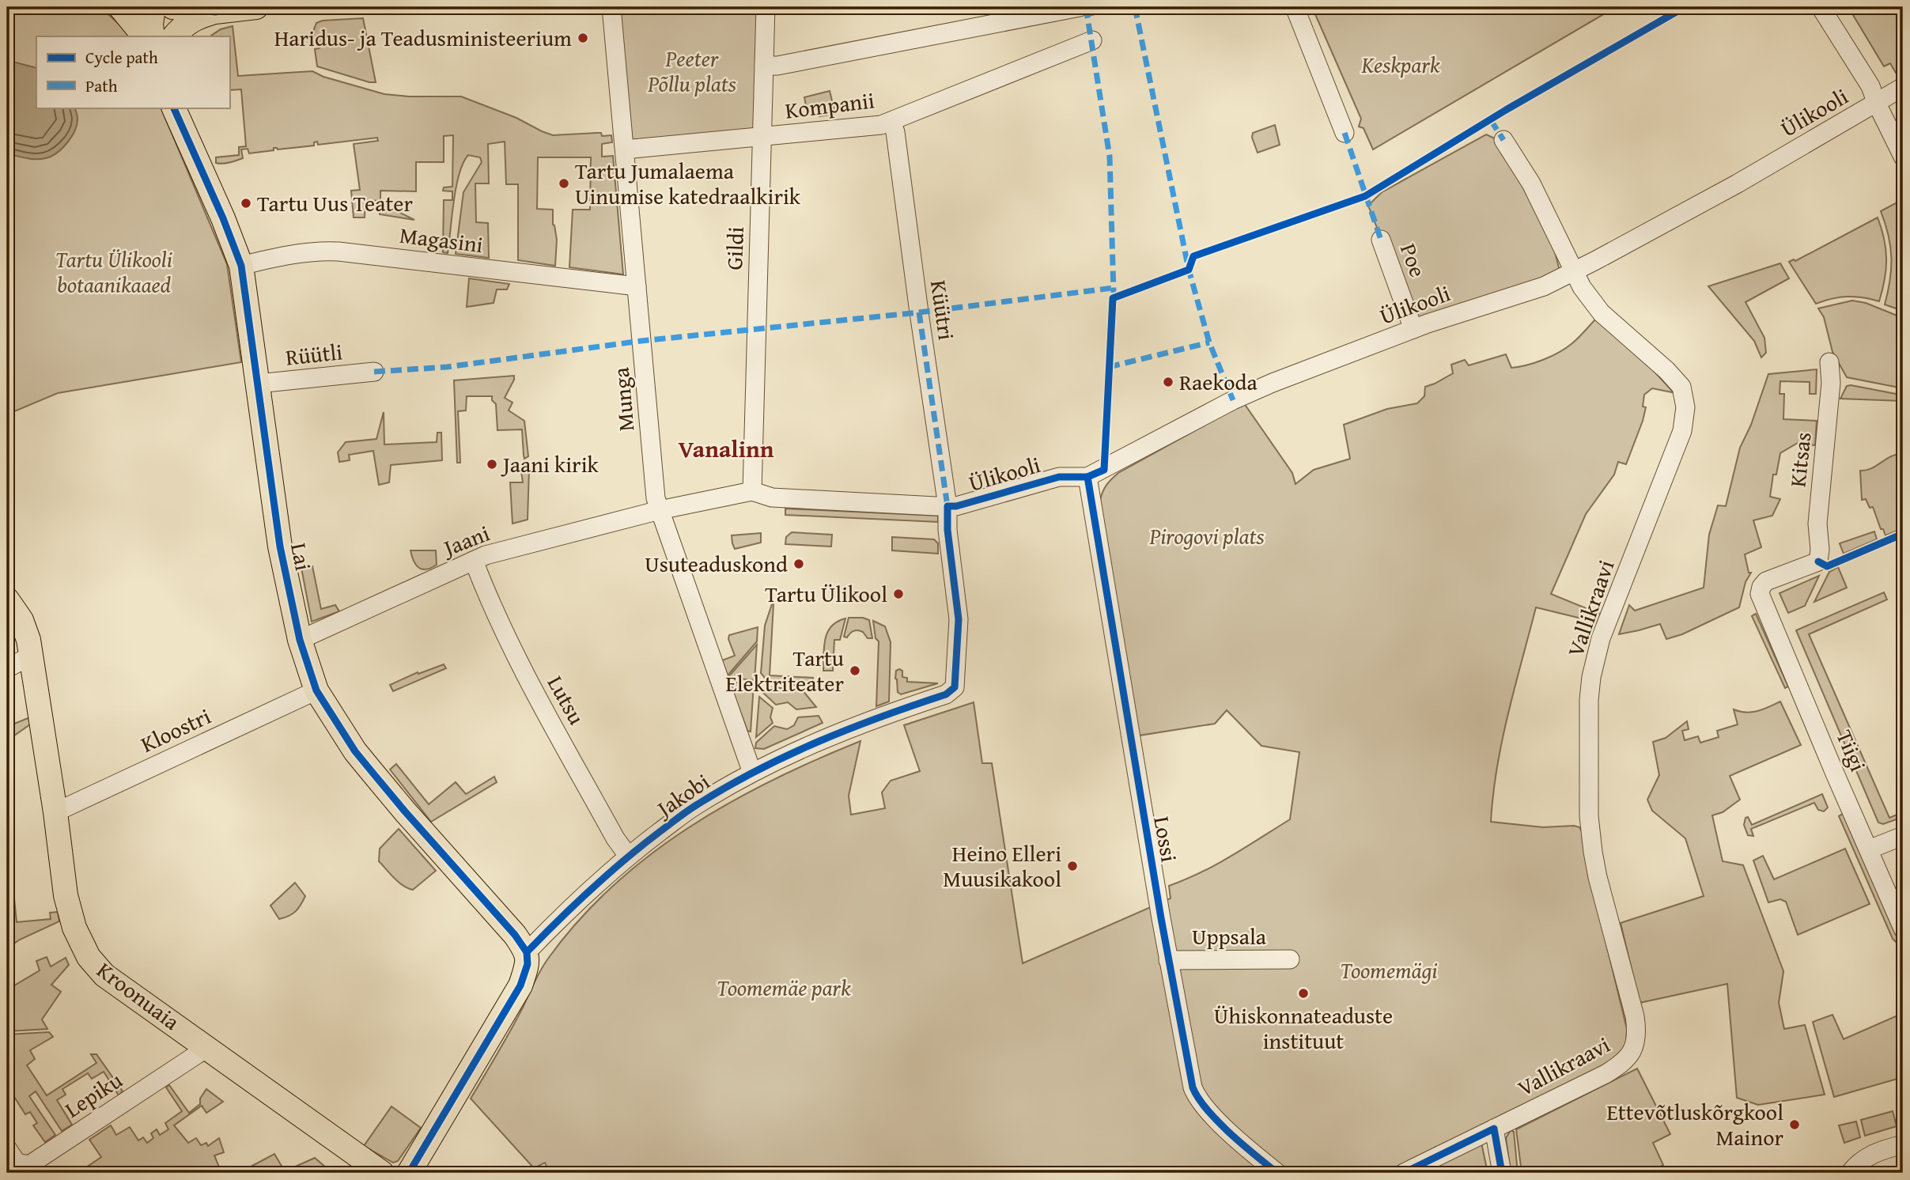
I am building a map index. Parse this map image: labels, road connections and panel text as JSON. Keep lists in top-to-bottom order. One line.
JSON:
{"streets":{"main road":["Lai","Kroonuaia"],"street":["Kompanii","Ülikooli","Magasini","Gildi","Poe","Küütri","Rüütli","Munga","Kitsas","Jaani","Vallikraavi","Lutsu","Kloostri","Tiigi","Jakobi","Lossi","Uppsala","Lepiku"]},"crossings":[["Kompanii","Gildi"],["Kompanii","Küütri"],["Kompanii","Munga"],["Ülikooli","Gildi"],["Ülikooli","Poe"],["Ülikooli","Küütri"],["Ülikooli","Munga"],["Ülikooli","Jaani"],["Ülikooli","Vallikraavi"],["Ülikooli","Jakobi"],["Ülikooli","Lossi"],["Magasini","Munga"],["Magasini","Lai"],["Küütri","Jakobi"],["Rüütli","Lai"],["Munga","Jaani"],["Munga","Jakobi"],["Kitsas","Tiigi"],["Jaani","Lai"],["Jaani","Lutsu"],["Lai","Kloostri"],["Lai","Jakobi"],["Lutsu","Jakobi"],["Kloostri","Kroonuaia"],["Lossi","Uppsala"],["Kroonuaia","Lepiku"]],"districts":["Vanalinn"],"parks":["Peeter Põllu plats","Keskpark","Tartu Ülikooli botaanikaaed","Pirogovi plats","Toomemägi","Toomemäe park"],"places":["Haridus- ja Teadusministeerium","Tartu Jumalaema Uinumise katedraalkirik","Tartu Uus Teater","Raekoda","Jaani kirik","Usuteaduskond","Tartu Ülikool","Tartu Elektriteater","Heino Elleri Muusikakool","Ühiskonnateaduste instituut","Ettevõtluskõrgkool Mainor"],"legend":["Cycle path","Path"]}
